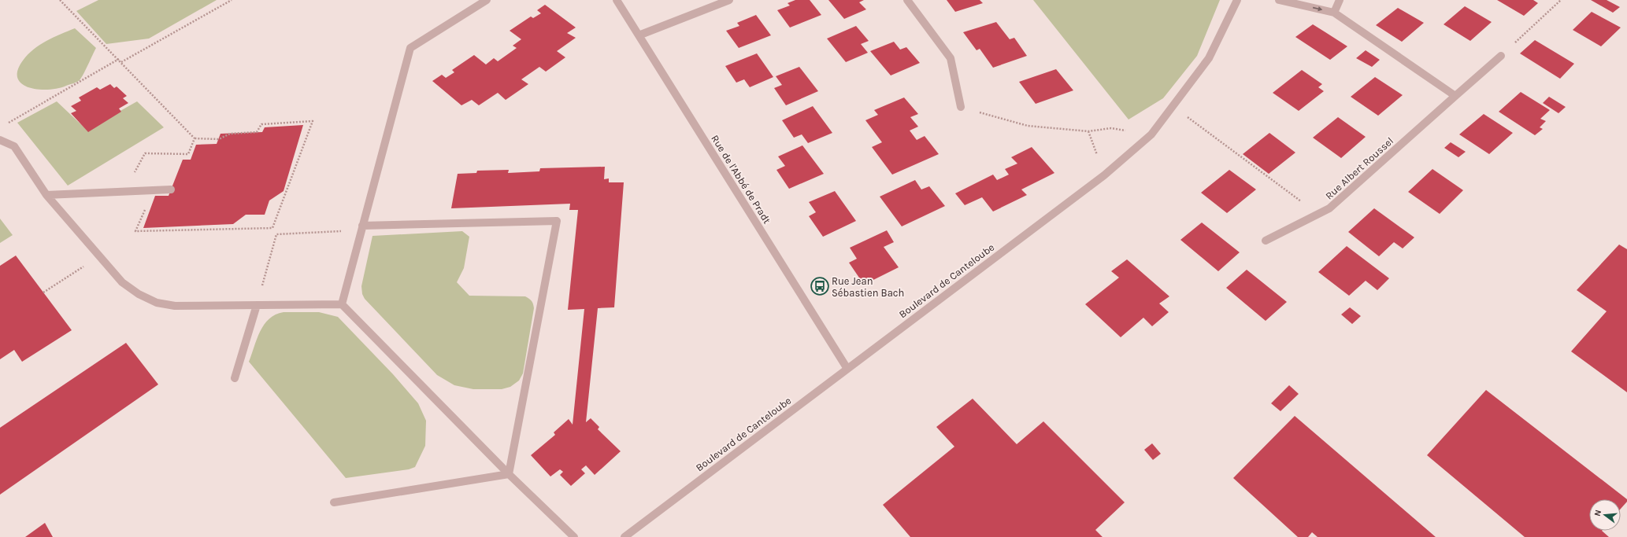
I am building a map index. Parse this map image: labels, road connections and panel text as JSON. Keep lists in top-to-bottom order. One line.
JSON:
{"streets":{"street":["Rue Albert Roussel","Rue de l'Abbé de Pradt","Boulevard de Canteloube"]},"crossings":[["Rue de l'Abbé de Pradt","Boulevard de Canteloube"]],"places":{"bus stop":["Rue Jean Sébastien Bach"]},"north":"left"}
